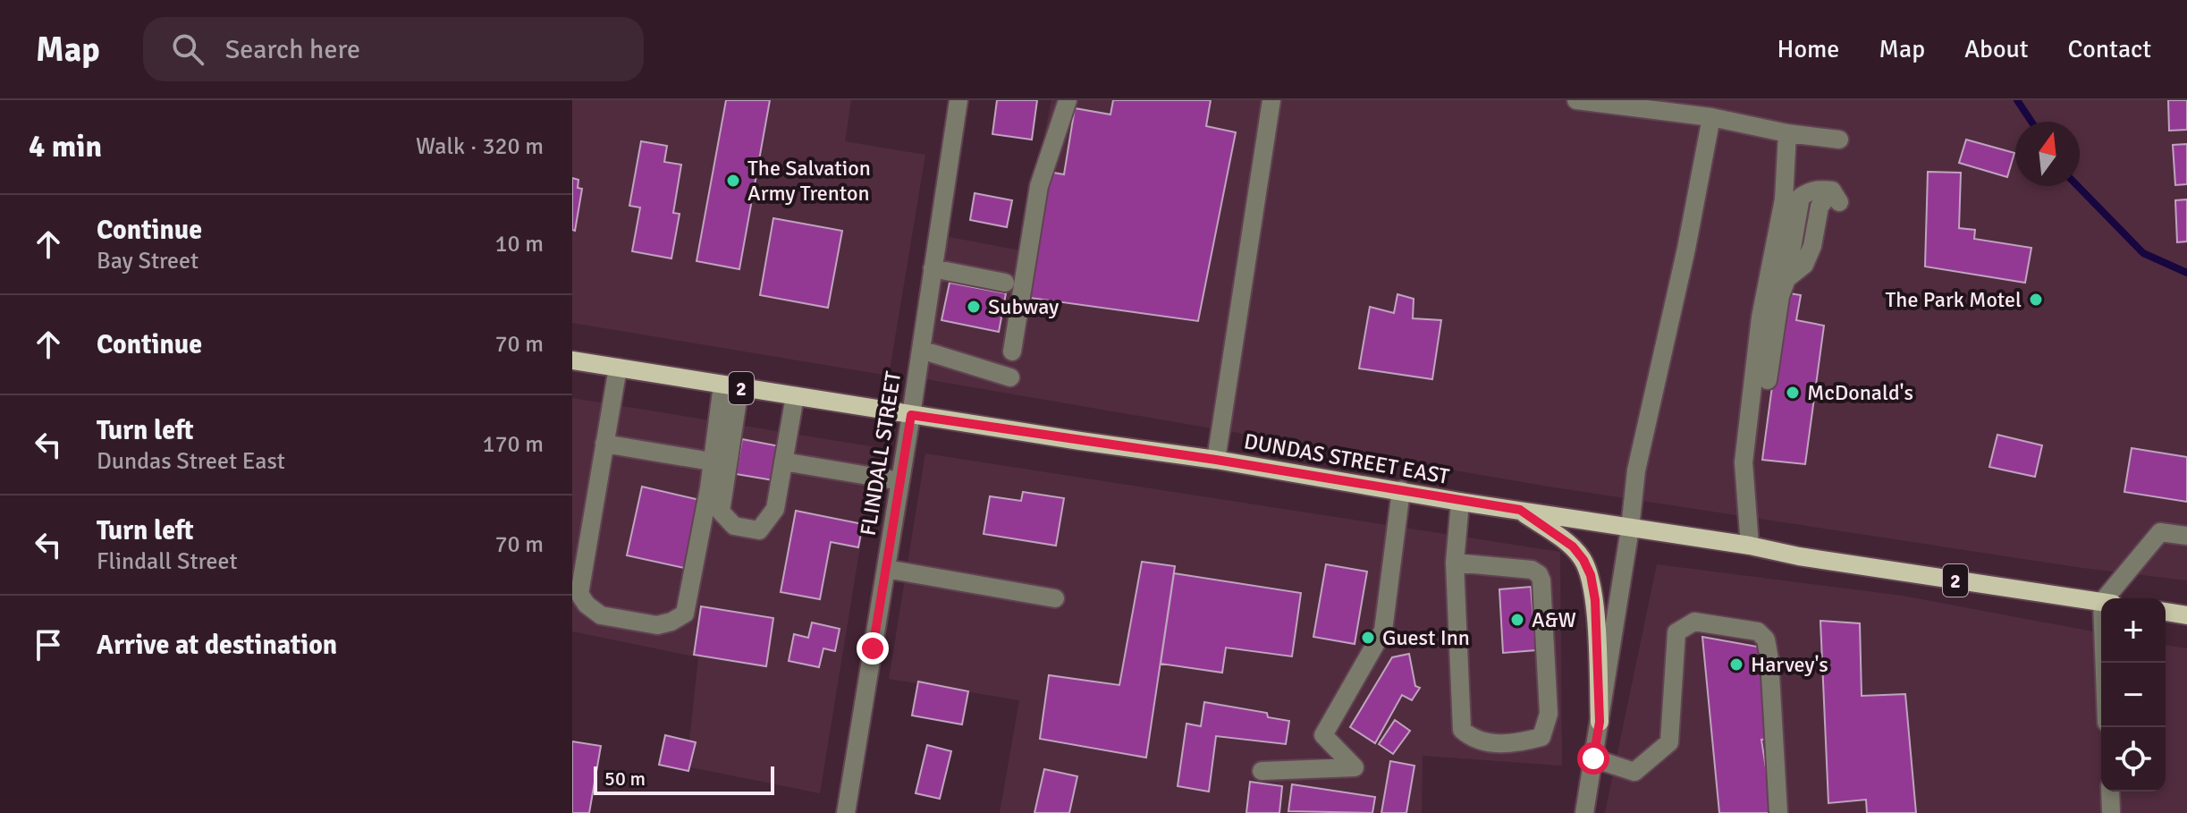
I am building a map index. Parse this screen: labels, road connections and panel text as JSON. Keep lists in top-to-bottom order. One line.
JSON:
{"streets":{"main road":["2","DUNDAS STREET EAST"],"street":["FLINDALL STREET"]},"crossings":[["FLINDALL STREET","DUNDAS STREET EAST"]],"places":["The Salvation Army Trenton","The Park Motel","Subway","McDonald's","A&W","Guest Inn","Harvey's"],"scale_bar":"50 m","north":"top","page":{"header":"Map","search":"Search here","nav":["Home","Map","About","Contact"],"heading":["4 min","Walk · 320 m"],"list":[["Continue","Bay Street","10 m"],["Continue","70 m"],["Turn left","Dundas Street East","170 m"],["Turn left","Flindall Street","70 m"],"Arrive at destination"],"map_buttons":["+","−"],"scale":"50 m"}}
